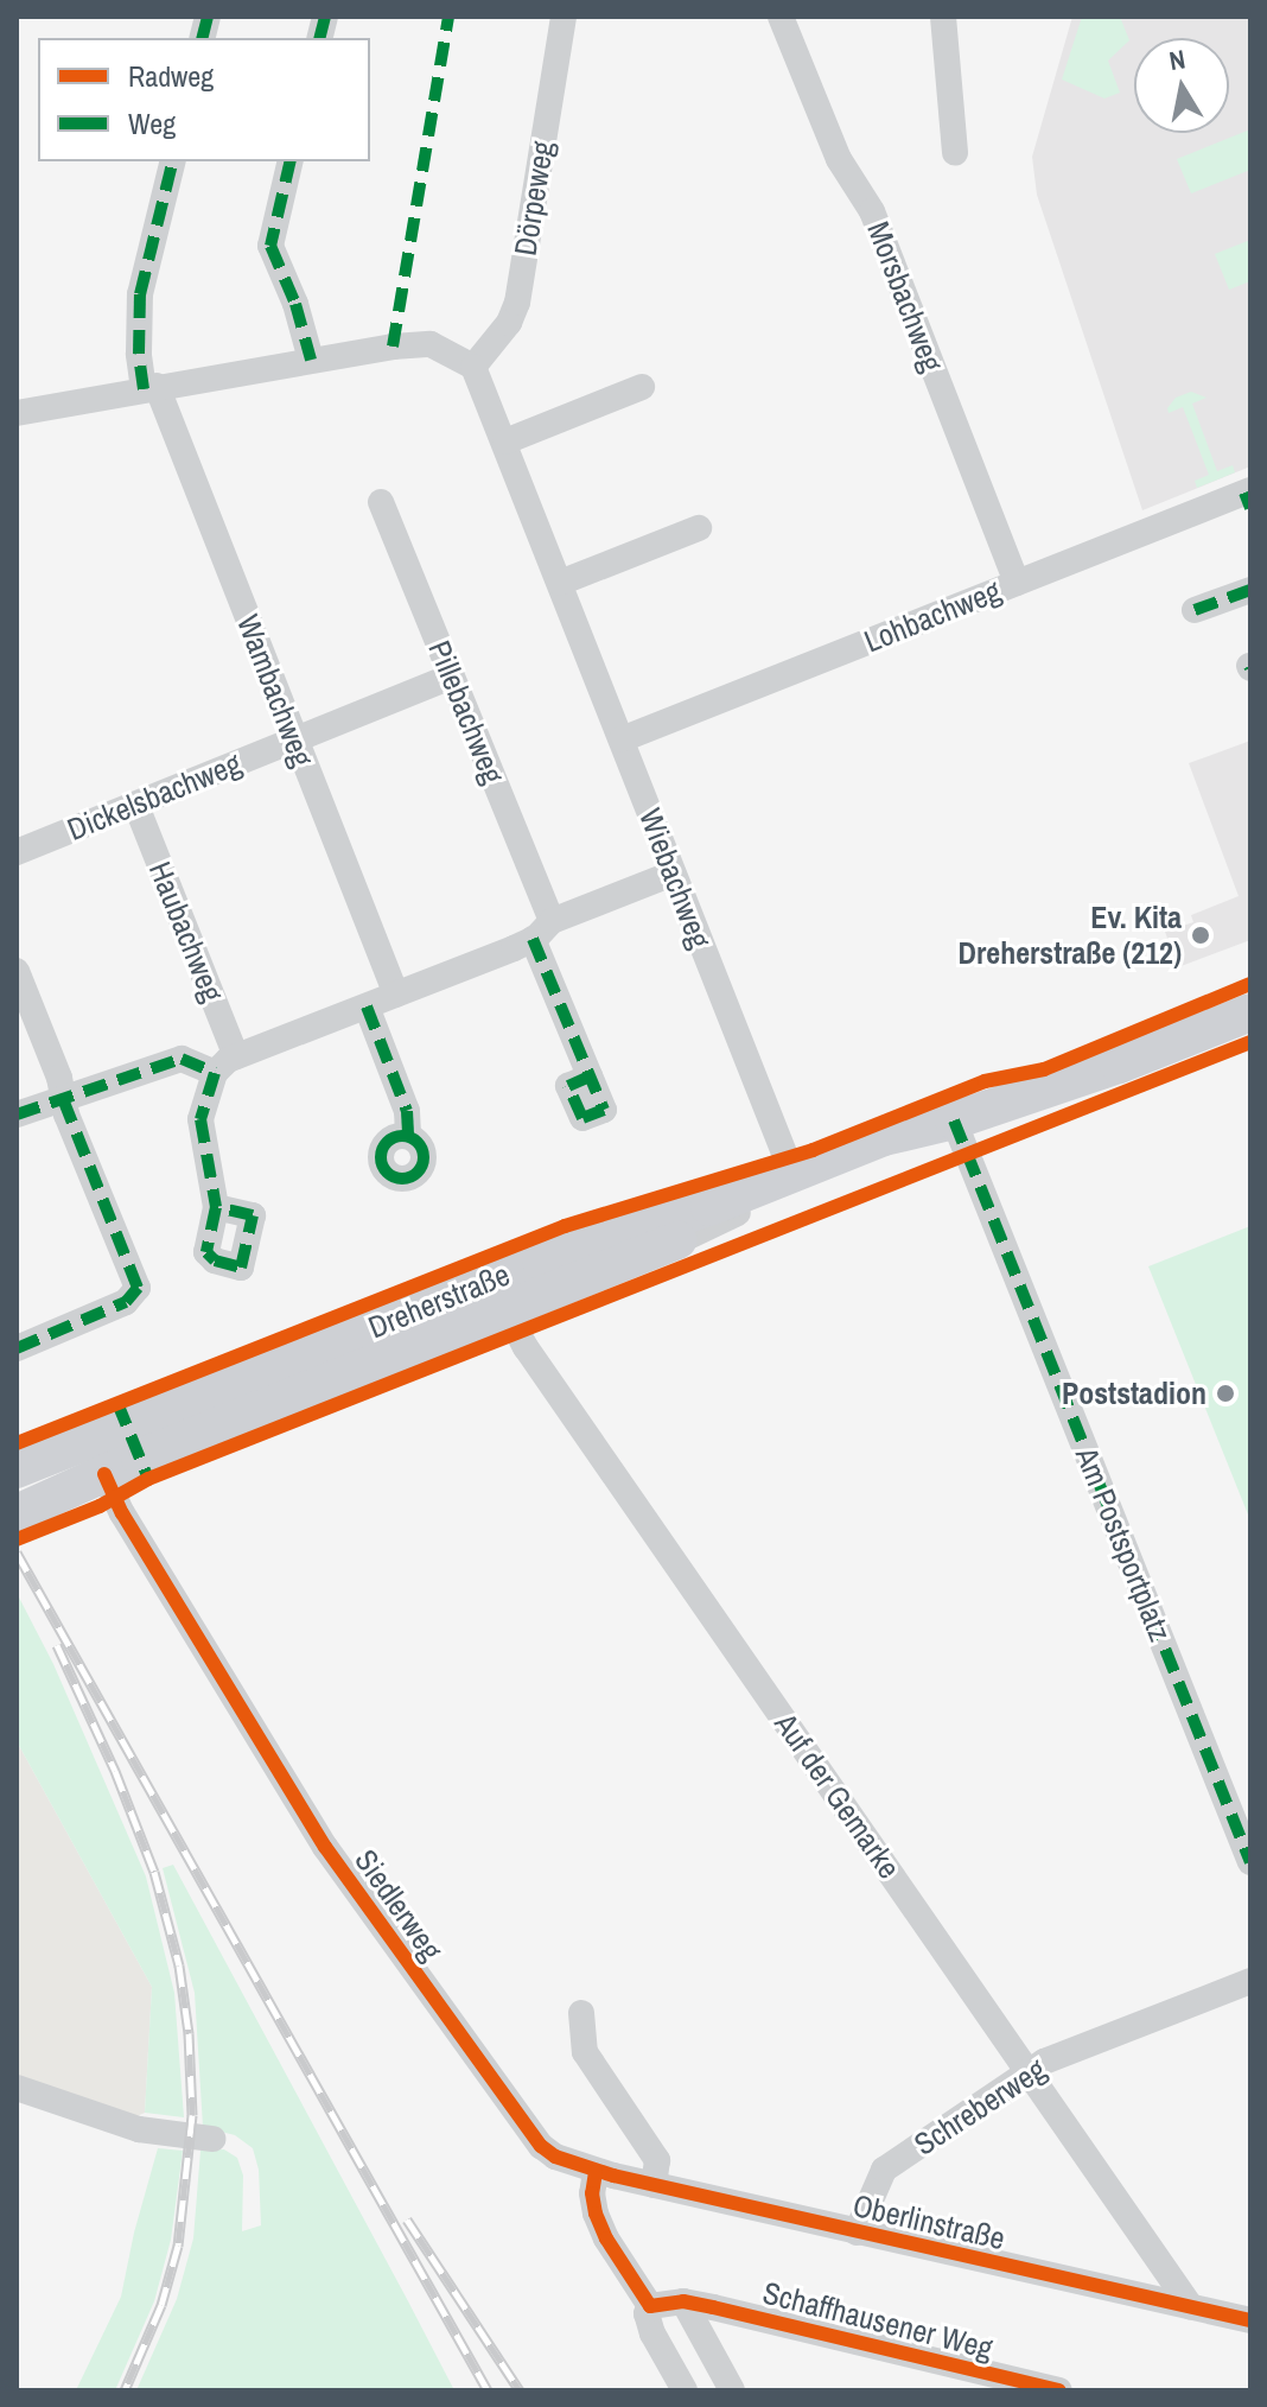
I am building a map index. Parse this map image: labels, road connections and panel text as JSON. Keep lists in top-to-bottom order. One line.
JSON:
{"streets":{"main road":["Dreherstraße"],"street":["Dörpeweg","Morsbachweg","Lohbachweg","Wambachweg","Pillebachweg","Dickelsbachweg","Wiebachweg","Haubachweg","Am Postsportplatz","Auf der Gemarke","Siedlerweg","Schreberweg","Oberlinstraße","Schaffhausener Weg"]},"crossings":[["Dörpeweg","Wiebachweg"],["Morsbachweg","Lohbachweg"],["Lohbachweg","Wiebachweg"],["Wambachweg","Dickelsbachweg"],["Pillebachweg","Dickelsbachweg"],["Dickelsbachweg","Haubachweg"],["Wiebachweg","Dreherstraße"],["Dreherstraße","Am Postsportplatz"],["Dreherstraße","Auf der Gemarke"],["Dreherstraße","Siedlerweg"],["Auf der Gemarke","Schreberweg"],["Auf der Gemarke","Oberlinstraße"],["Siedlerweg","Oberlinstraße"],["Schreberweg","Oberlinstraße"]],"places":["Ev. Kita Dreherstraße (212)","Poststadion"],"legend":["Radweg","Weg"],"north":"top"}
